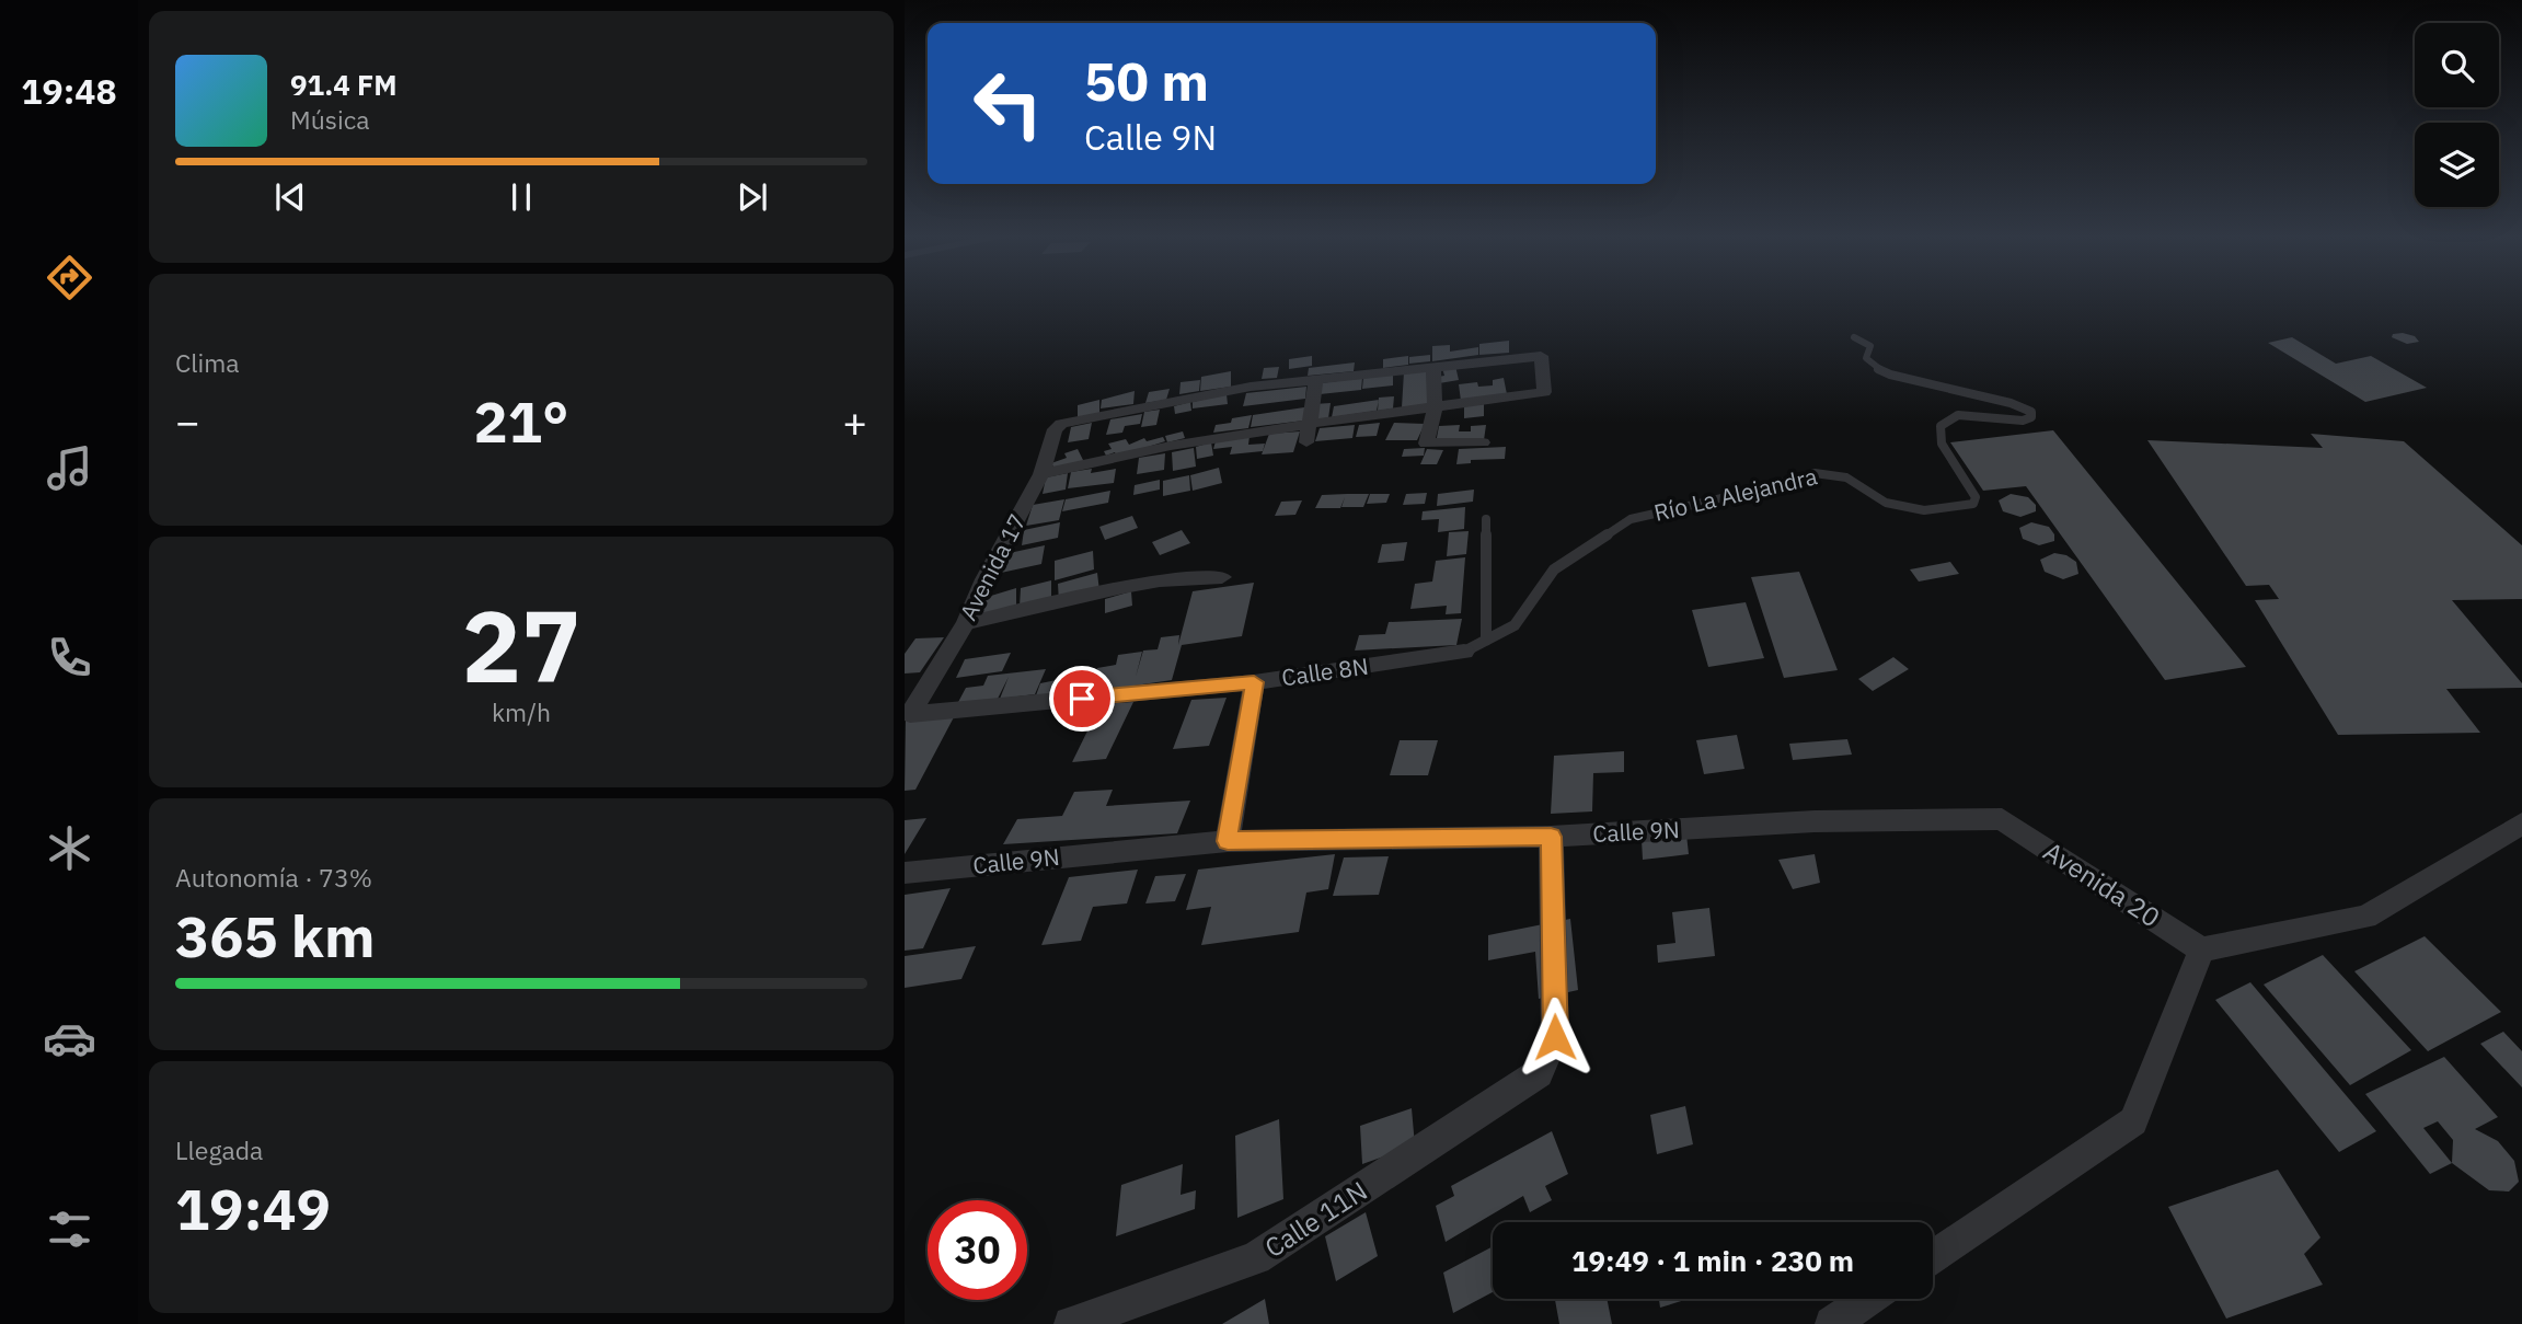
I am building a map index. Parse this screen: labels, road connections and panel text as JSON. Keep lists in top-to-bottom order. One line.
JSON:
{"streets":{"street":["Avenida 17","Calle 8N","Calle 9N","Avenida 20","Calle 11N"],"lane":["Río La Alejandra"]},"crossings":[["Río La Alejandra","Calle 8N"],["Avenida 17","Calle 8N"],["Calle 9N","Avenida 20"]],"page":{"tabs":"19:48","turn":["50 m","Calle 9N"],"song":["91.4 FM","Música"],"tile":["Clima",["27","km/h"],["Autonomía · 73%","365 km"],["Llegada","19:49"]],"heat":["−","21°","+"],"limit":"30","trip":"19:49 · 1 min · 230 m"}}
